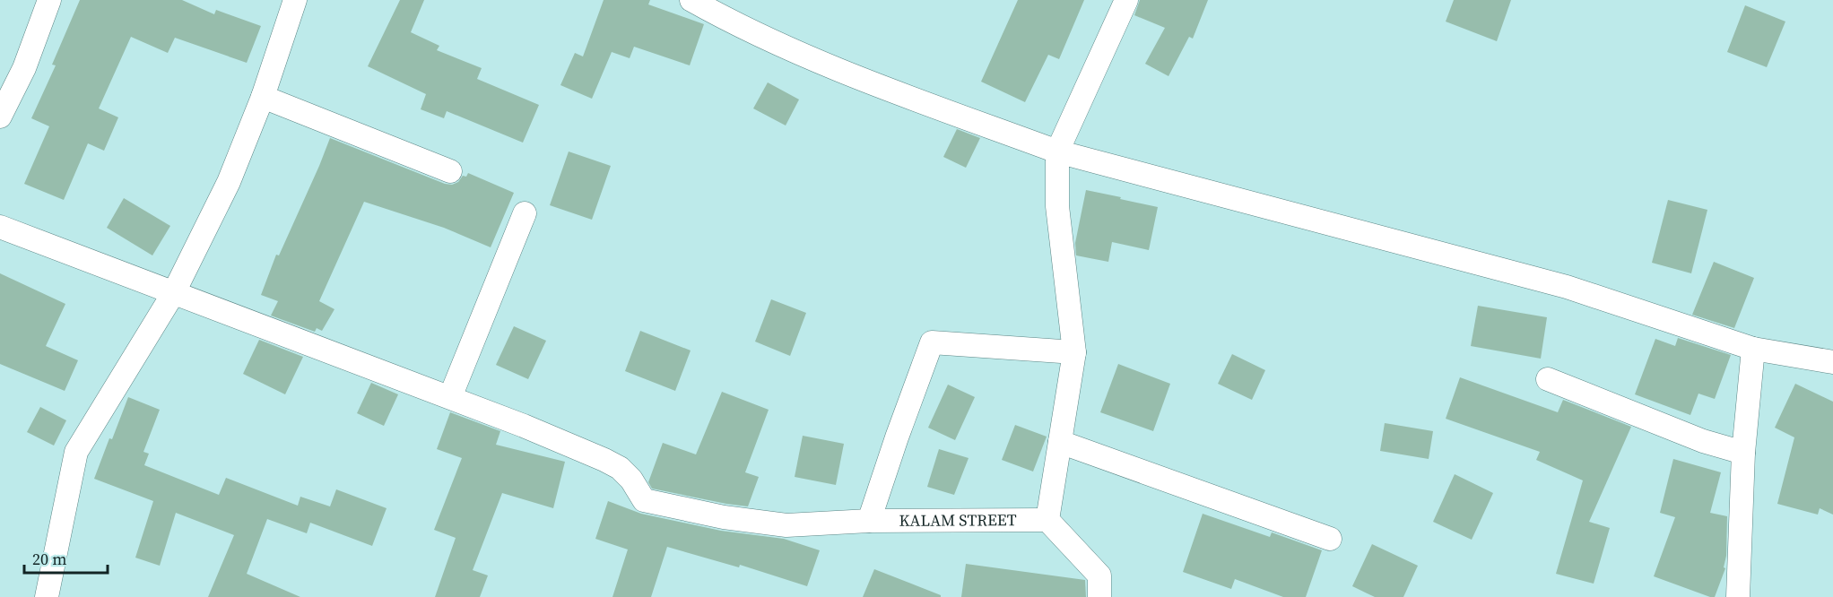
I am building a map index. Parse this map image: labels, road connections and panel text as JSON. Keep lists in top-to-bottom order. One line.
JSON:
{"streets":{"street":["KALAM STREET"]},"scale_bar":"20 m"}
